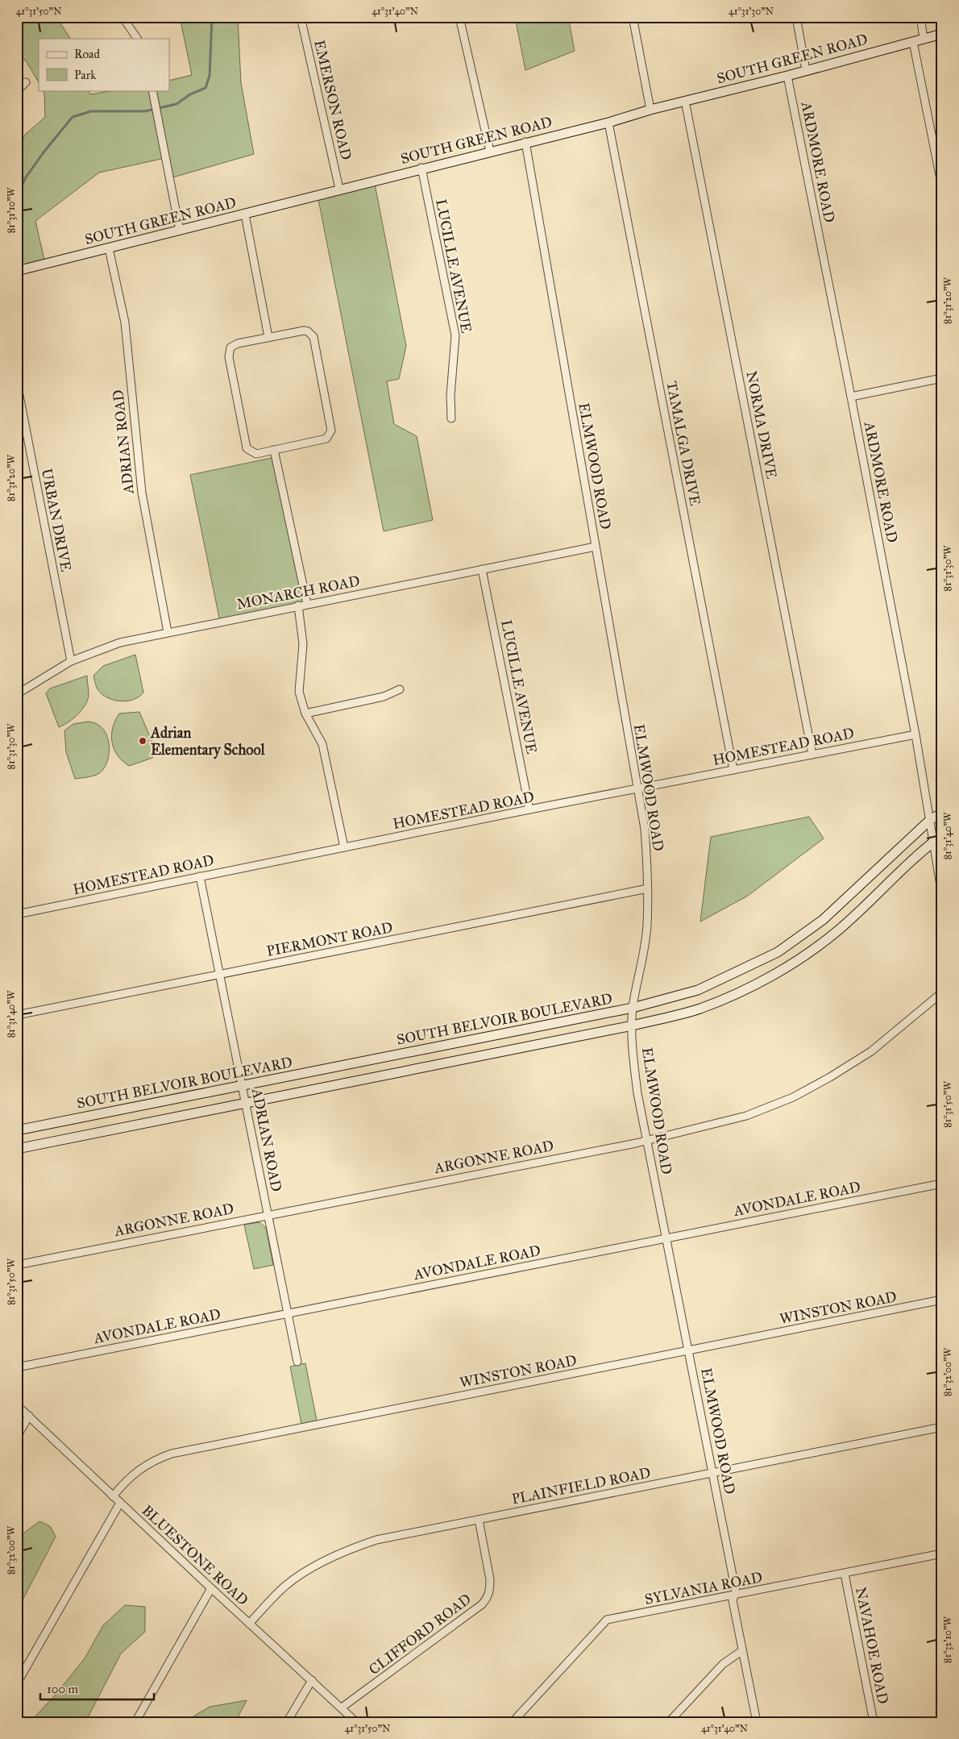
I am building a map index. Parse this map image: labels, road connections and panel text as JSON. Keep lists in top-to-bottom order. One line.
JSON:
{"streets":{"street":["SOUTH GREEN ROAD","EMERSON ROAD","ARDMORE ROAD","LUCILLE AVENUE","NORMA DRIVE","ADRIAN ROAD","TAMALGA DRIVE","ELMWOOD ROAD","URBAN DRIVE","MONARCH ROAD","HOMESTEAD ROAD","PIERMONT ROAD","SOUTH BELVOIR BOULEVARD","ARGONNE ROAD","AVONDALE ROAD","WINSTON ROAD","PLAINFIELD ROAD","BLUESTONE ROAD","SYLVANIA ROAD","CLIFFORD ROAD","NAVAHOE ROAD"]},"crossings":[["SOUTH GREEN ROAD","EMERSON ROAD"],["SOUTH GREEN ROAD","ARDMORE ROAD"],["SOUTH GREEN ROAD","LUCILLE AVENUE"],["SOUTH GREEN ROAD","NORMA DRIVE"],["SOUTH GREEN ROAD","ADRIAN ROAD"],["SOUTH GREEN ROAD","TAMALGA DRIVE"],["SOUTH GREEN ROAD","ELMWOOD ROAD"],["ARDMORE ROAD","HOMESTEAD ROAD"],["ARDMORE ROAD","SOUTH BELVOIR BOULEVARD"],["LUCILLE AVENUE","MONARCH ROAD"],["LUCILLE AVENUE","HOMESTEAD ROAD"],["NORMA DRIVE","HOMESTEAD ROAD"],["ADRIAN ROAD","MONARCH ROAD"],["ADRIAN ROAD","HOMESTEAD ROAD"],["ADRIAN ROAD","PIERMONT ROAD"],["ADRIAN ROAD","SOUTH BELVOIR BOULEVARD"],["ADRIAN ROAD","ARGONNE ROAD"],["ADRIAN ROAD","AVONDALE ROAD"],["TAMALGA DRIVE","HOMESTEAD ROAD"],["ELMWOOD ROAD","MONARCH ROAD"],["ELMWOOD ROAD","HOMESTEAD ROAD"],["ELMWOOD ROAD","PIERMONT ROAD"],["ELMWOOD ROAD","SOUTH BELVOIR BOULEVARD"],["ELMWOOD ROAD","ARGONNE ROAD"],["ELMWOOD ROAD","AVONDALE ROAD"],["ELMWOOD ROAD","WINSTON ROAD"],["ELMWOOD ROAD","PLAINFIELD ROAD"],["ELMWOOD ROAD","SYLVANIA ROAD"],["URBAN DRIVE","MONARCH ROAD"],["WINSTON ROAD","BLUESTONE ROAD"],["PLAINFIELD ROAD","BLUESTONE ROAD"],["PLAINFIELD ROAD","CLIFFORD ROAD"],["BLUESTONE ROAD","CLIFFORD ROAD"],["SYLVANIA ROAD","NAVAHOE ROAD"]],"places":["Adrian Elementary School"],"legend":["Road","Park"],"scale_bar":"100 m","coordinates":["41°31'50\"N","41°31'40\"N","41°31'30\"N","81°31'10\"W","81°31'20\"W","81°31'30\"W","81°31'40\"W","81°31'50\"W","81°32'00\"W","81°32'10\"W"]}
